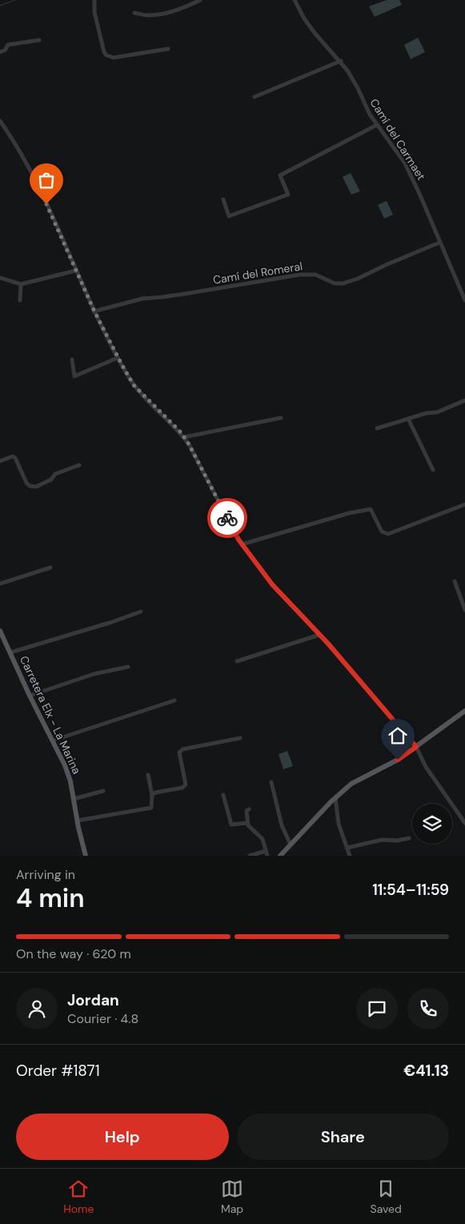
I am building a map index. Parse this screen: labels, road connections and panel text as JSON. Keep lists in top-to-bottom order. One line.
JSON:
{"streets":{"main road":["Carretera Elx - La Marina"],"street":["Camí del Carmaet","Camí del Romeral"]},"crossings":[["Camí del Carmaet","Camí del Romeral"]],"page":{"heading":["4 min","Arriving in","11:54–11:59"],"panel":["Jordan","Courier · 4.8","Order #1871","€41.13"],"bar":"On the way · 620 m","buttons":["Help","Share"],"tabs":["Home","Map","Saved"]}}
